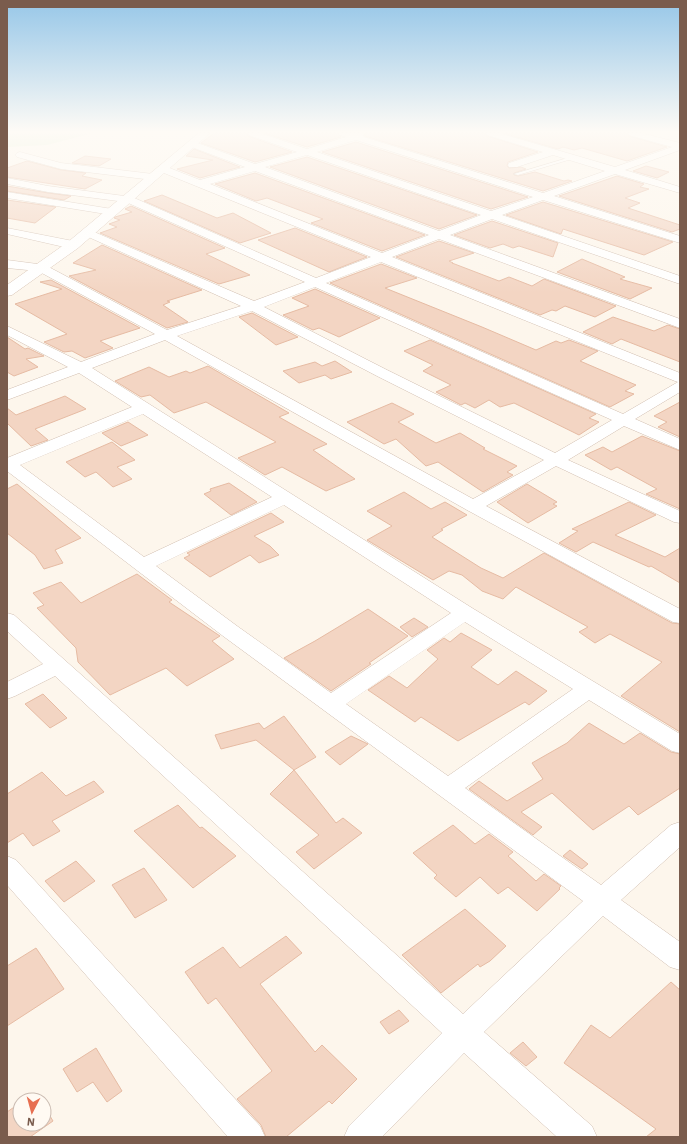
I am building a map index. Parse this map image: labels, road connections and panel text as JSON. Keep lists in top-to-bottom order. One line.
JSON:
{"north":"bottom"}
